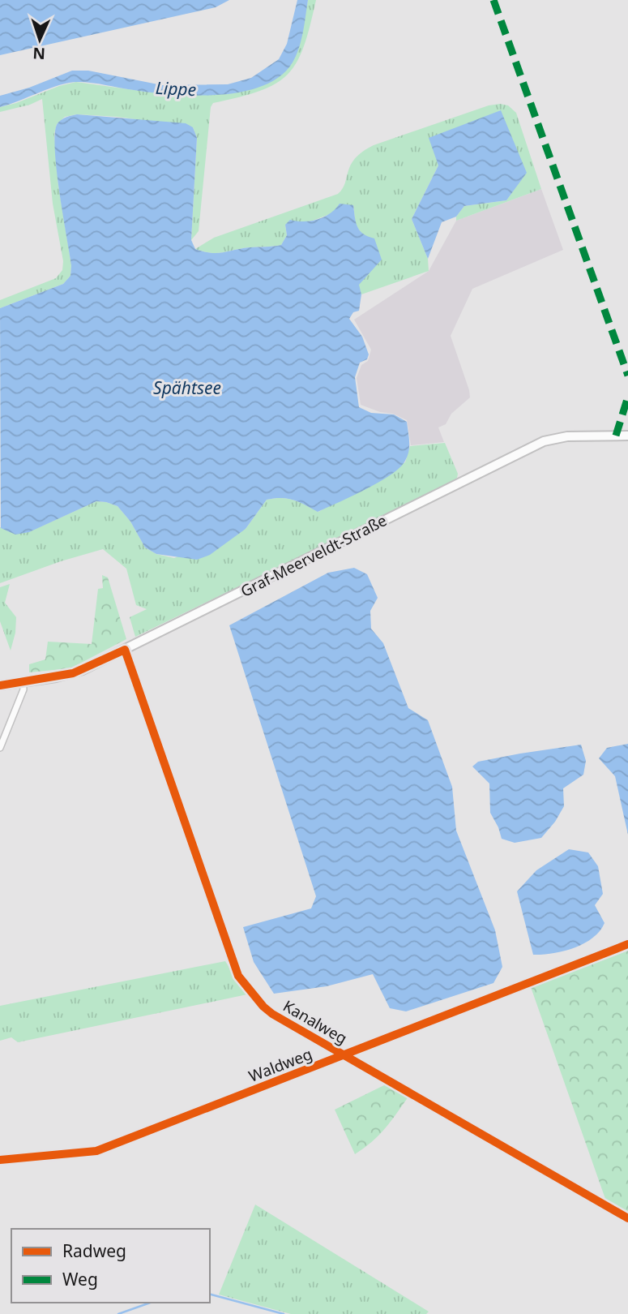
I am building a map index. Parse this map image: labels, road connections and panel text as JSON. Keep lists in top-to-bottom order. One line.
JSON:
{"streets":{"main road":["Graf-Meerveldt-Straße"],"street":["Kanalweg","Waldweg"]},"crossings":[["Graf-Meerveldt-Straße","Kanalweg"],["Kanalweg","Waldweg"]],"water":["Lippe","Spähtsee"],"legend":["Radweg","Weg"],"north":"bottom"}
